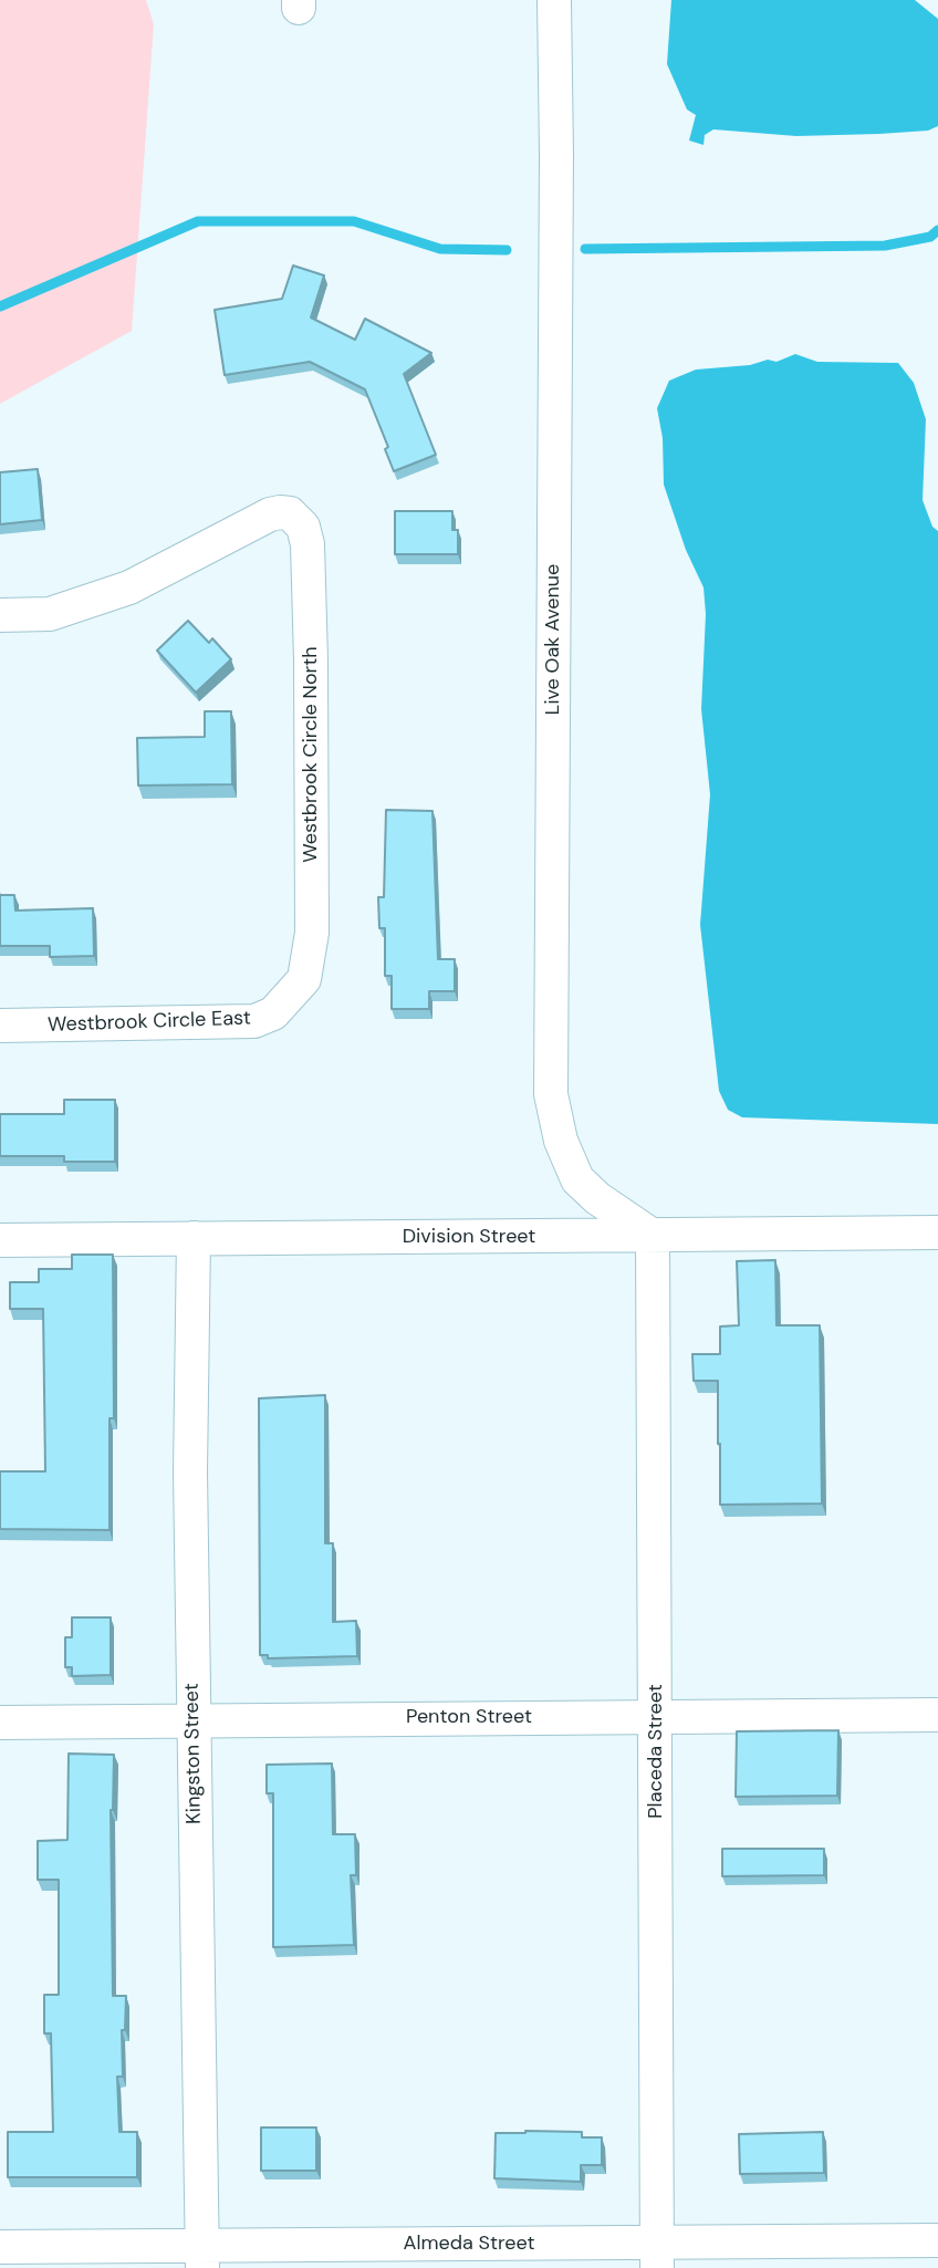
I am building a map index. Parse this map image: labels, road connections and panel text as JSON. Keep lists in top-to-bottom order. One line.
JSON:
{"streets":{"street":["Live Oak Avenue","Westbrook Circle North","Westbrook Circle East","Division Street","Penton Street","Placeda Street","Kingston Street","Almeda Street"]},"crossings":[["Live Oak Avenue","Division Street"],["Live Oak Avenue","Placeda Street"],["Westbrook Circle North","Westbrook Circle East"],["Division Street","Placeda Street"],["Division Street","Kingston Street"],["Penton Street","Placeda Street"],["Penton Street","Kingston Street"],["Placeda Street","Almeda Street"],["Kingston Street","Almeda Street"]]}
